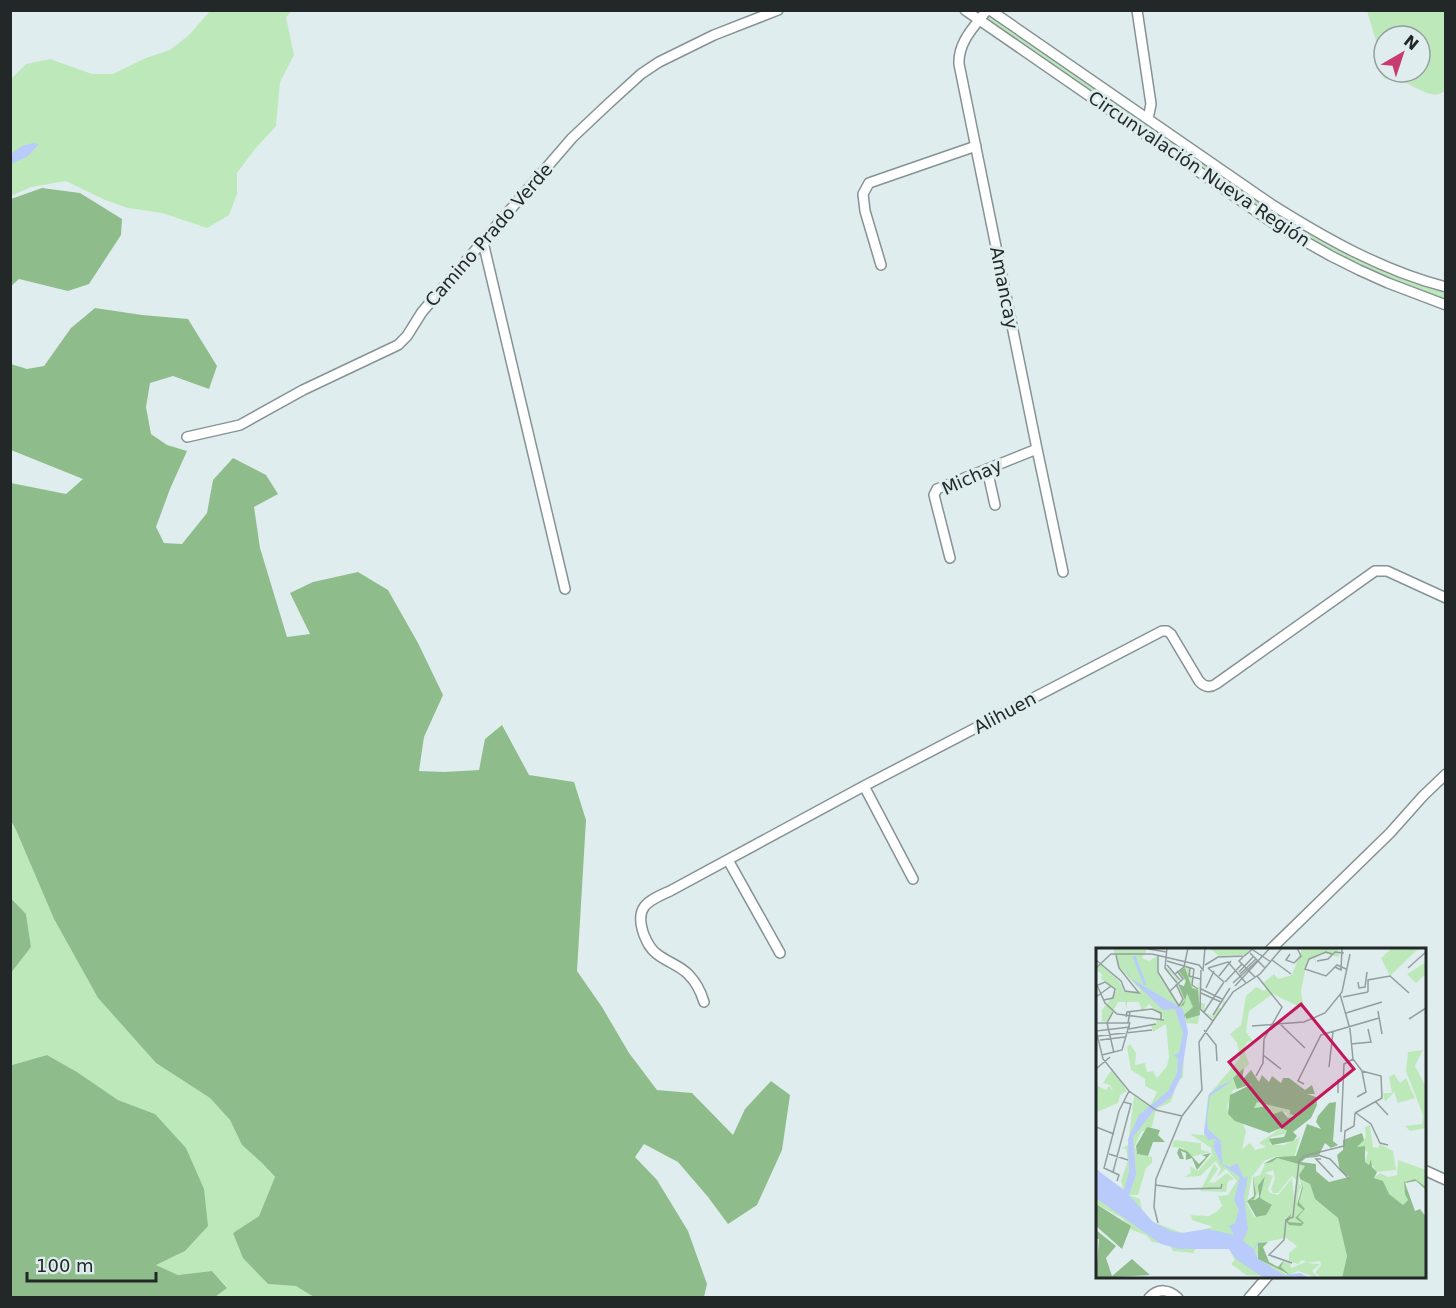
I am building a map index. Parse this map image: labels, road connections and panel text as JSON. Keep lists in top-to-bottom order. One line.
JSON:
{"streets":{"street":["Circunvalación Nueva Región","Camino Prado Verde","Amancay","Michay","Alihuen"]},"crossings":[["Circunvalación Nueva Región","Amancay"],["Amancay","Michay"]],"scale_bar":"100 m","north":"top right"}
